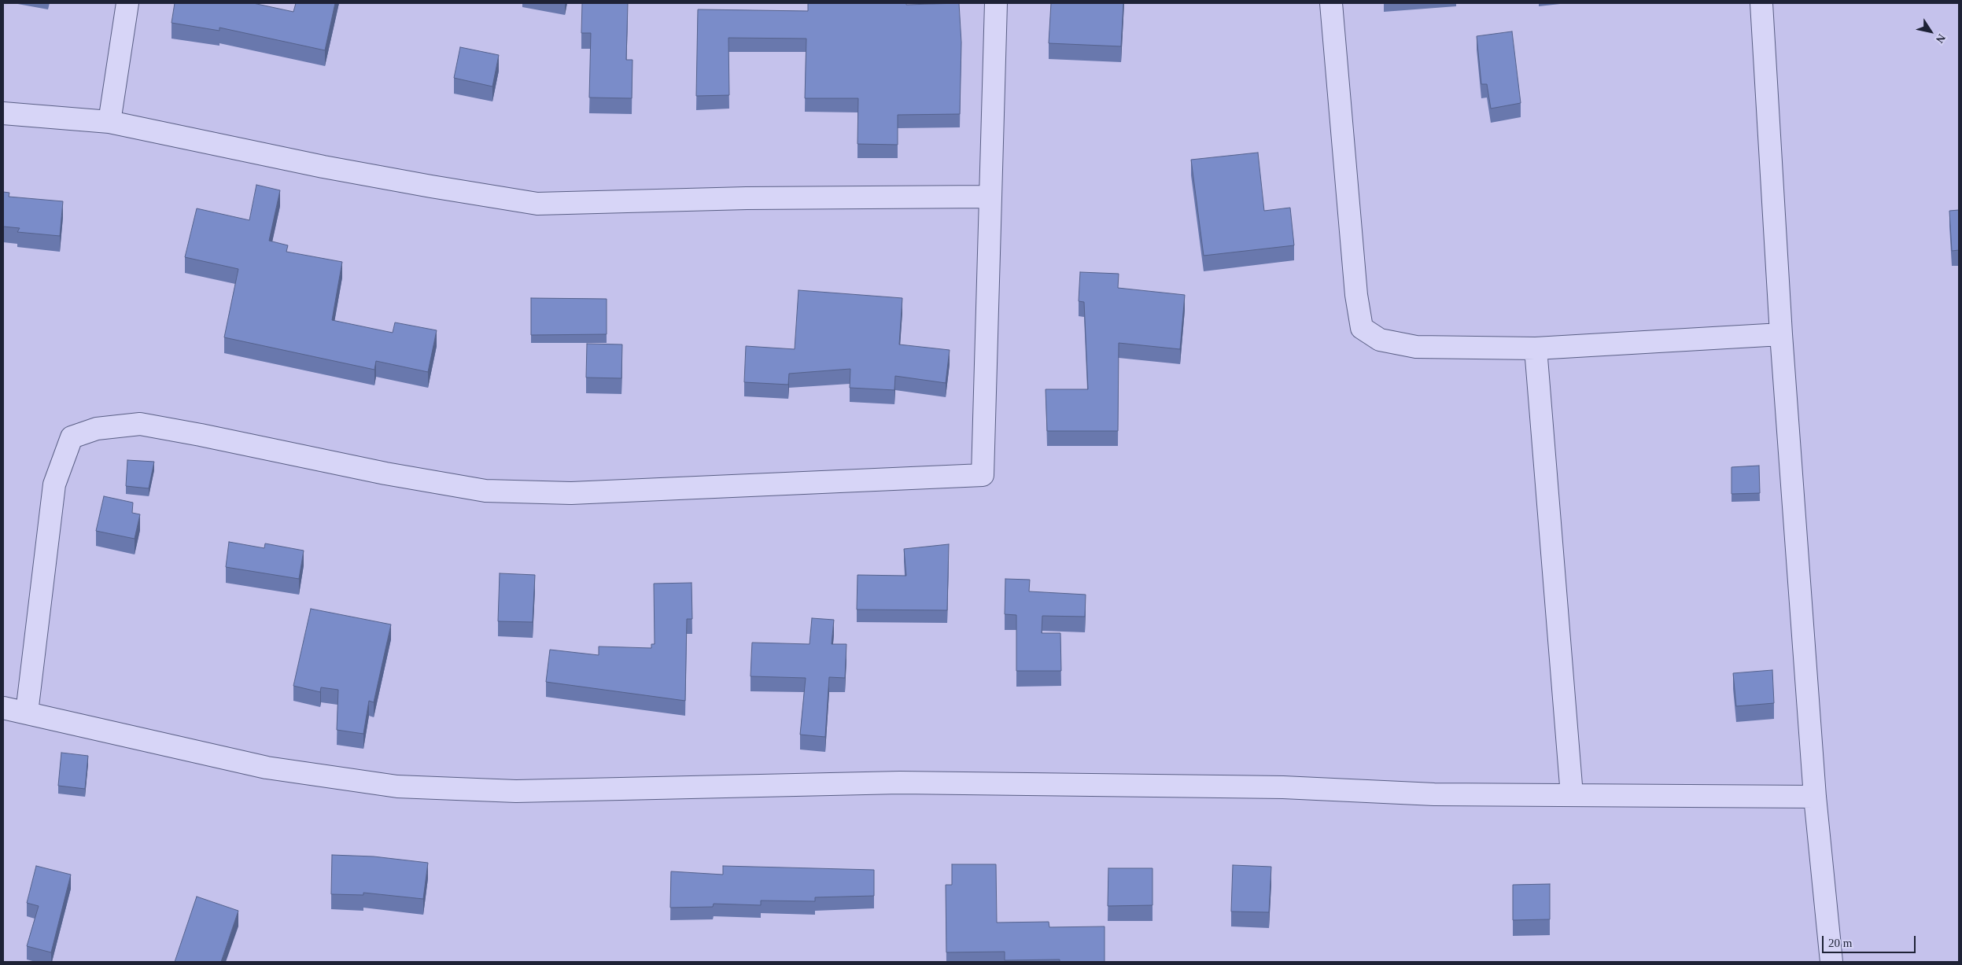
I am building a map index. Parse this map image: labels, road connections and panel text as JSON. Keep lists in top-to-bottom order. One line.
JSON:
{"scale_bar":"20 m","north":"bottom right"}
